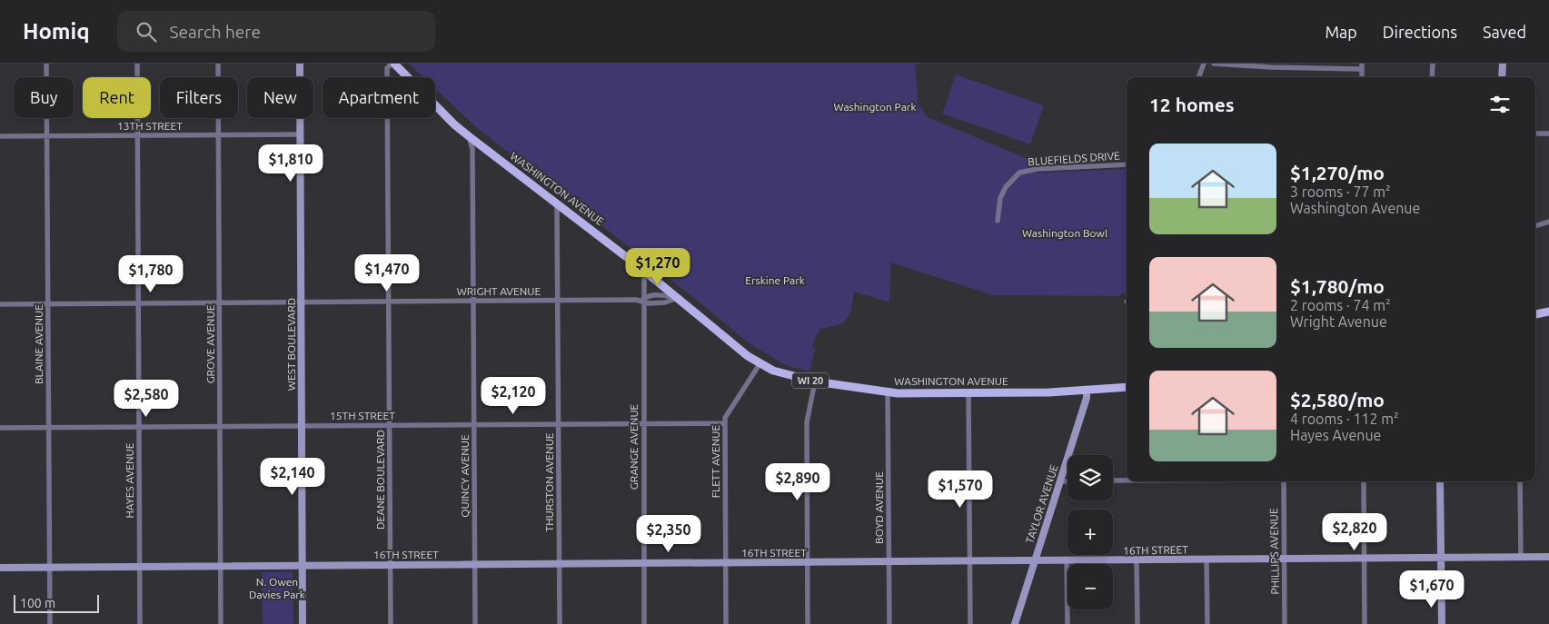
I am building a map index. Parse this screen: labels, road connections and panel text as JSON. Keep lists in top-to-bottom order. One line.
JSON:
{"streets":{"main road":["WASHINGTON AVENUE","WI 20"],"street":["13TH STREET","BLUEFIELDS DRIVE","WRIGHT AVENUE","BLAINE AVENUE","GROVE AVENUE","WEST BOULEVARD","15TH STREET","GRANGE AVENUE","FLETT AVENUE","QUINCY AVENUE","DEANE BOULEVARD","HAYES AVENUE","THURSTON AVENUE","TAYLOR AVENUE","BOYD AVENUE","16TH STREET","PHILLIPS AVENUE"]},"crossings":[["13TH STREET","BLAINE AVENUE"],["13TH STREET","GROVE AVENUE"],["13TH STREET","WEST BOULEVARD"],["13TH STREET","HAYES AVENUE"],["WASHINGTON AVENUE","WRIGHT AVENUE"],["WASHINGTON AVENUE","GRANGE AVENUE"],["WASHINGTON AVENUE","FLETT AVENUE"],["WASHINGTON AVENUE","QUINCY AVENUE"],["WASHINGTON AVENUE","DEANE BOULEVARD"],["WASHINGTON AVENUE","THURSTON AVENUE"],["WASHINGTON AVENUE","TAYLOR AVENUE"],["WASHINGTON AVENUE","BOYD AVENUE"],["WRIGHT AVENUE","BLAINE AVENUE"],["WRIGHT AVENUE","GROVE AVENUE"],["WRIGHT AVENUE","WEST BOULEVARD"],["WRIGHT AVENUE","GRANGE AVENUE"],["WRIGHT AVENUE","QUINCY AVENUE"],["WRIGHT AVENUE","DEANE BOULEVARD"],["WRIGHT AVENUE","HAYES AVENUE"],["WRIGHT AVENUE","THURSTON AVENUE"],["BLAINE AVENUE","15TH STREET"],["BLAINE AVENUE","16TH STREET"],["GROVE AVENUE","15TH STREET"],["GROVE AVENUE","16TH STREET"],["WEST BOULEVARD","15TH STREET"],["WEST BOULEVARD","16TH STREET"],["15TH STREET","GRANGE AVENUE"],["15TH STREET","FLETT AVENUE"],["15TH STREET","QUINCY AVENUE"],["15TH STREET","DEANE BOULEVARD"],["15TH STREET","HAYES AVENUE"],["15TH STREET","THURSTON AVENUE"],["GRANGE AVENUE","16TH STREET"],["FLETT AVENUE","16TH STREET"],["QUINCY AVENUE","16TH STREET"],["DEANE BOULEVARD","16TH STREET"],["HAYES AVENUE","16TH STREET"],["THURSTON AVENUE","16TH STREET"],["TAYLOR AVENUE","16TH STREET"],["BOYD AVENUE","16TH STREET"],["16TH STREET","PHILLIPS AVENUE"]],"parks":["Washington Park","Washington Bowl","Erskine Park","N. Owen Davies Park"],"scale_bar":"100 m","page":{"header":"Homiq","search":"Search here","nav":["Map","Directions","Saved"],"chip":["Buy","Rent","Filters","New","Apartment"],"heading":"12 homes","list":[{"name":"$1,270/mo","note":"3 rooms · 77 m² · Washington Avenue"},{"name":"$1,780/mo","note":"2 rooms · 74 m² · Wright Avenue"},{"name":"$2,580/mo","note":"4 rooms · 112 m² · Hayes Avenue"}],"price":["$1,810","$1,270","$1,470","$1,780","$2,120","$2,580","$2,140","$2,890","$1,570","$2,820","$2,350","$1,670"],"map_buttons":["+","−"],"scale":"100 m"}}
